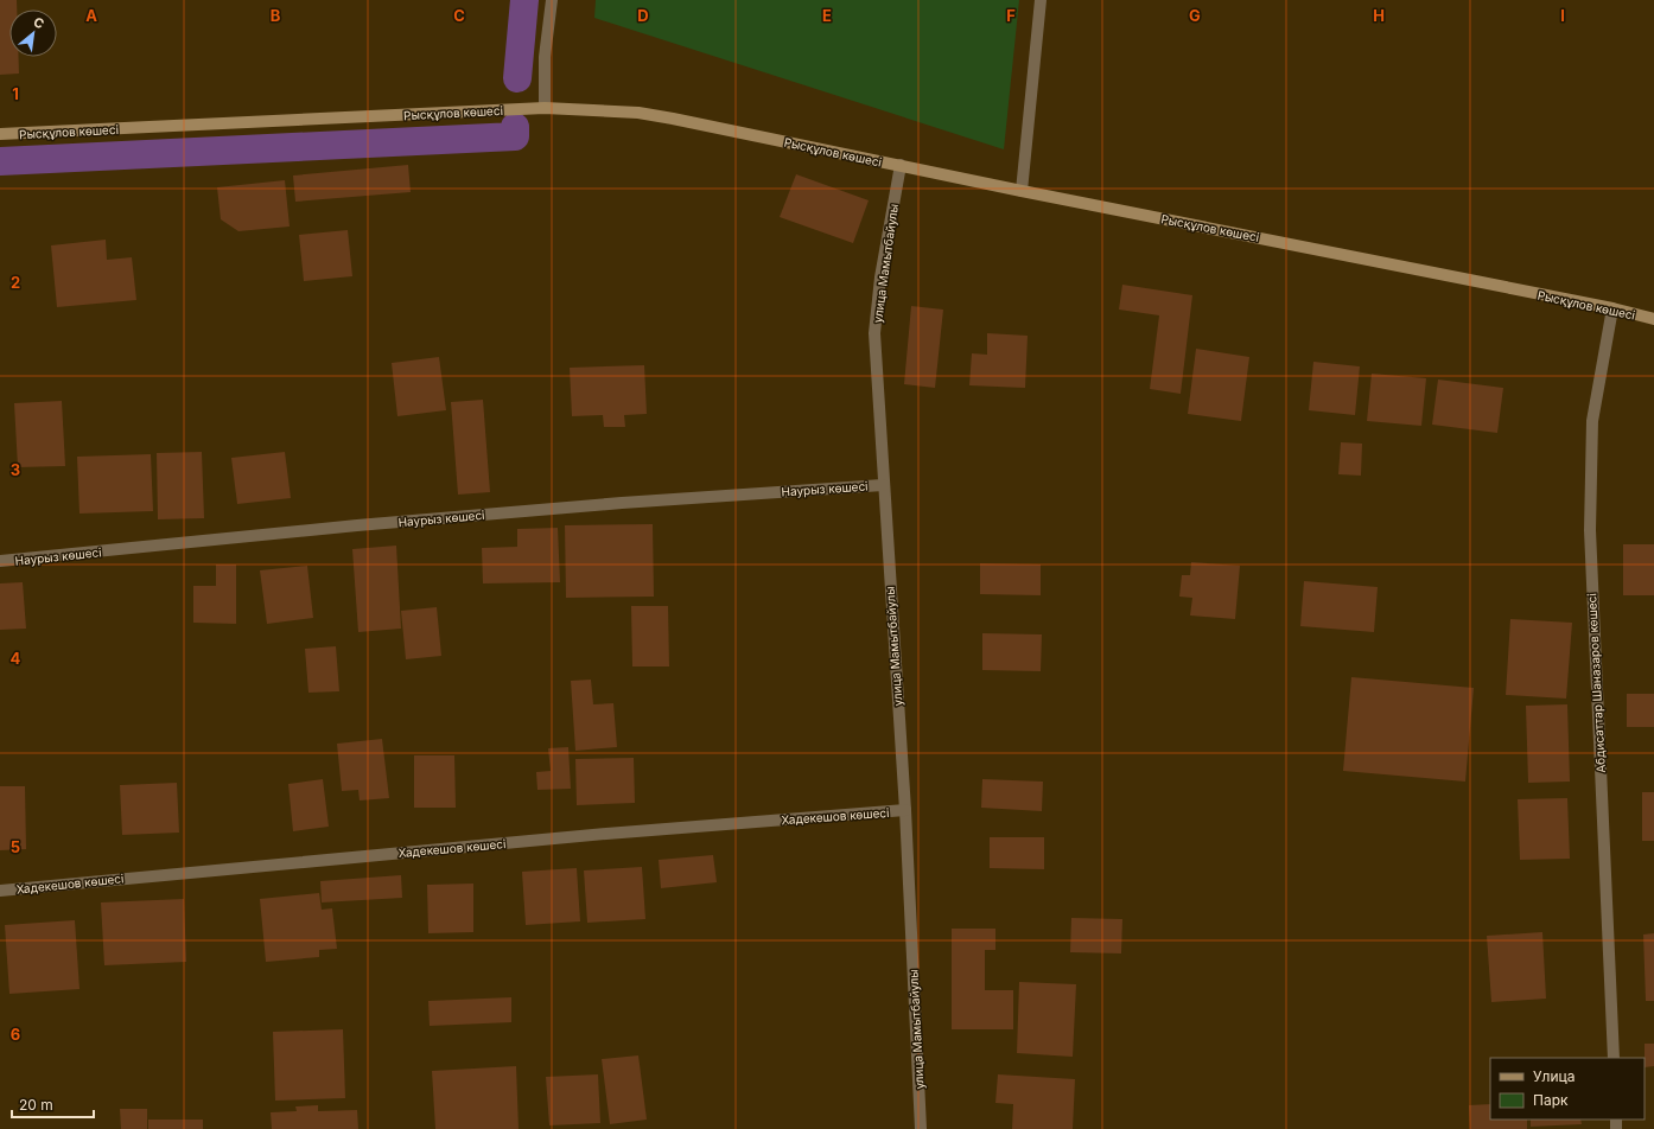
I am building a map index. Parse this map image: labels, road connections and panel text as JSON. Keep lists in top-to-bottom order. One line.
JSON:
{"streets":{"street":["Рысқұлов көшесі","улица Мамытбайулы","Наурыз көшесі","Абдисаттар Шаназаров көшесі","Хадекешов көшесі"]},"crossings":[["Рысқұлов көшесі","улица Мамытбайулы"],["Рысқұлов көшесі","Абдисаттар Шаназаров көшесі"],["улица Мамытбайулы","Наурыз көшесі"],["улица Мамытбайулы","Хадекешов көшесі"]],"legend":["Улица","Парк"],"scale_bar":"20 m","north":"top right","grid":{"columns":["A","B","C","D","E","F","G","H","I"],"rows":["1","2","3","4","5","6"]}}
